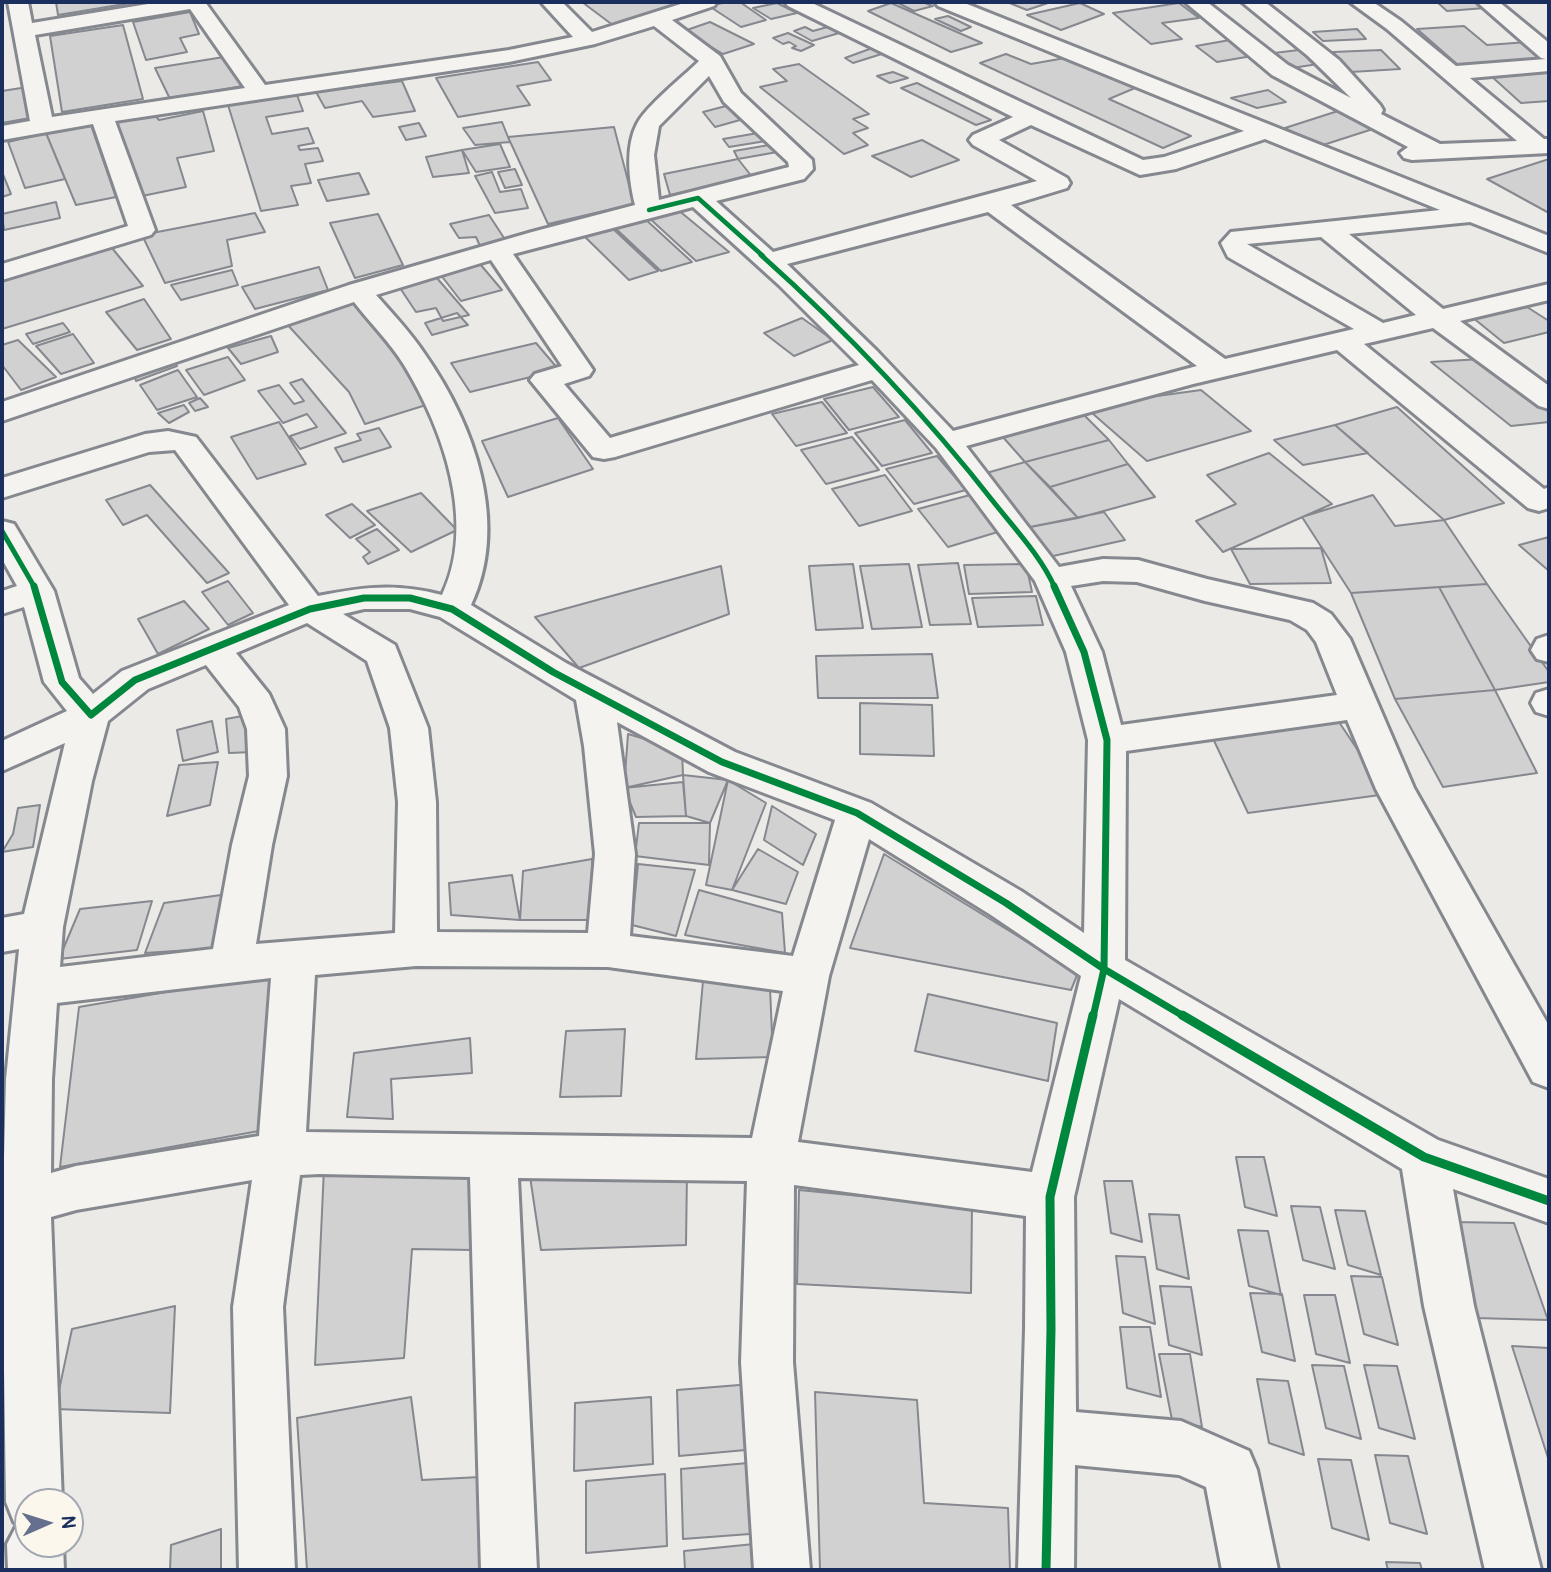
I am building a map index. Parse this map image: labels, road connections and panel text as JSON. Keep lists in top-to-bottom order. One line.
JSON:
{"north":"right"}
